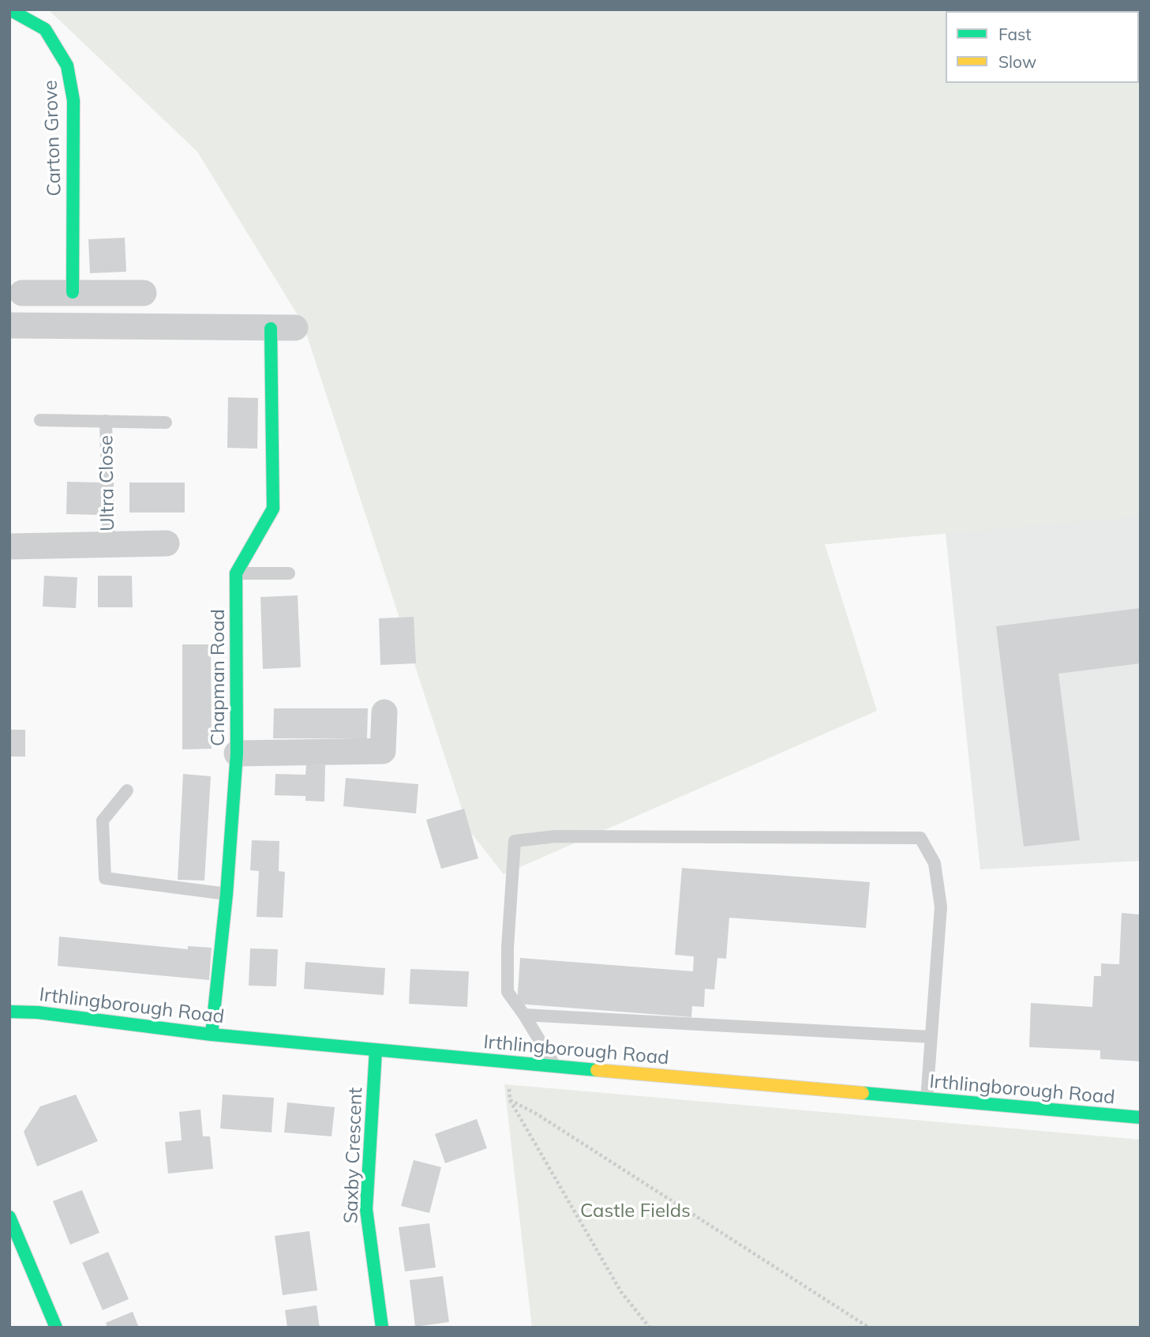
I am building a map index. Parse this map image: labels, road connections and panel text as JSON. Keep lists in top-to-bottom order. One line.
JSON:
{"streets":{"street":["Carton Grove","Ultra Close","Chapman Road","Irthlingborough Road","Saxby Crescent"]},"crossings":[["Chapman Road","Irthlingborough Road"],["Irthlingborough Road","Saxby Crescent"]],"parks":["Castle Fields"],"legend":["Fast","Slow"]}
